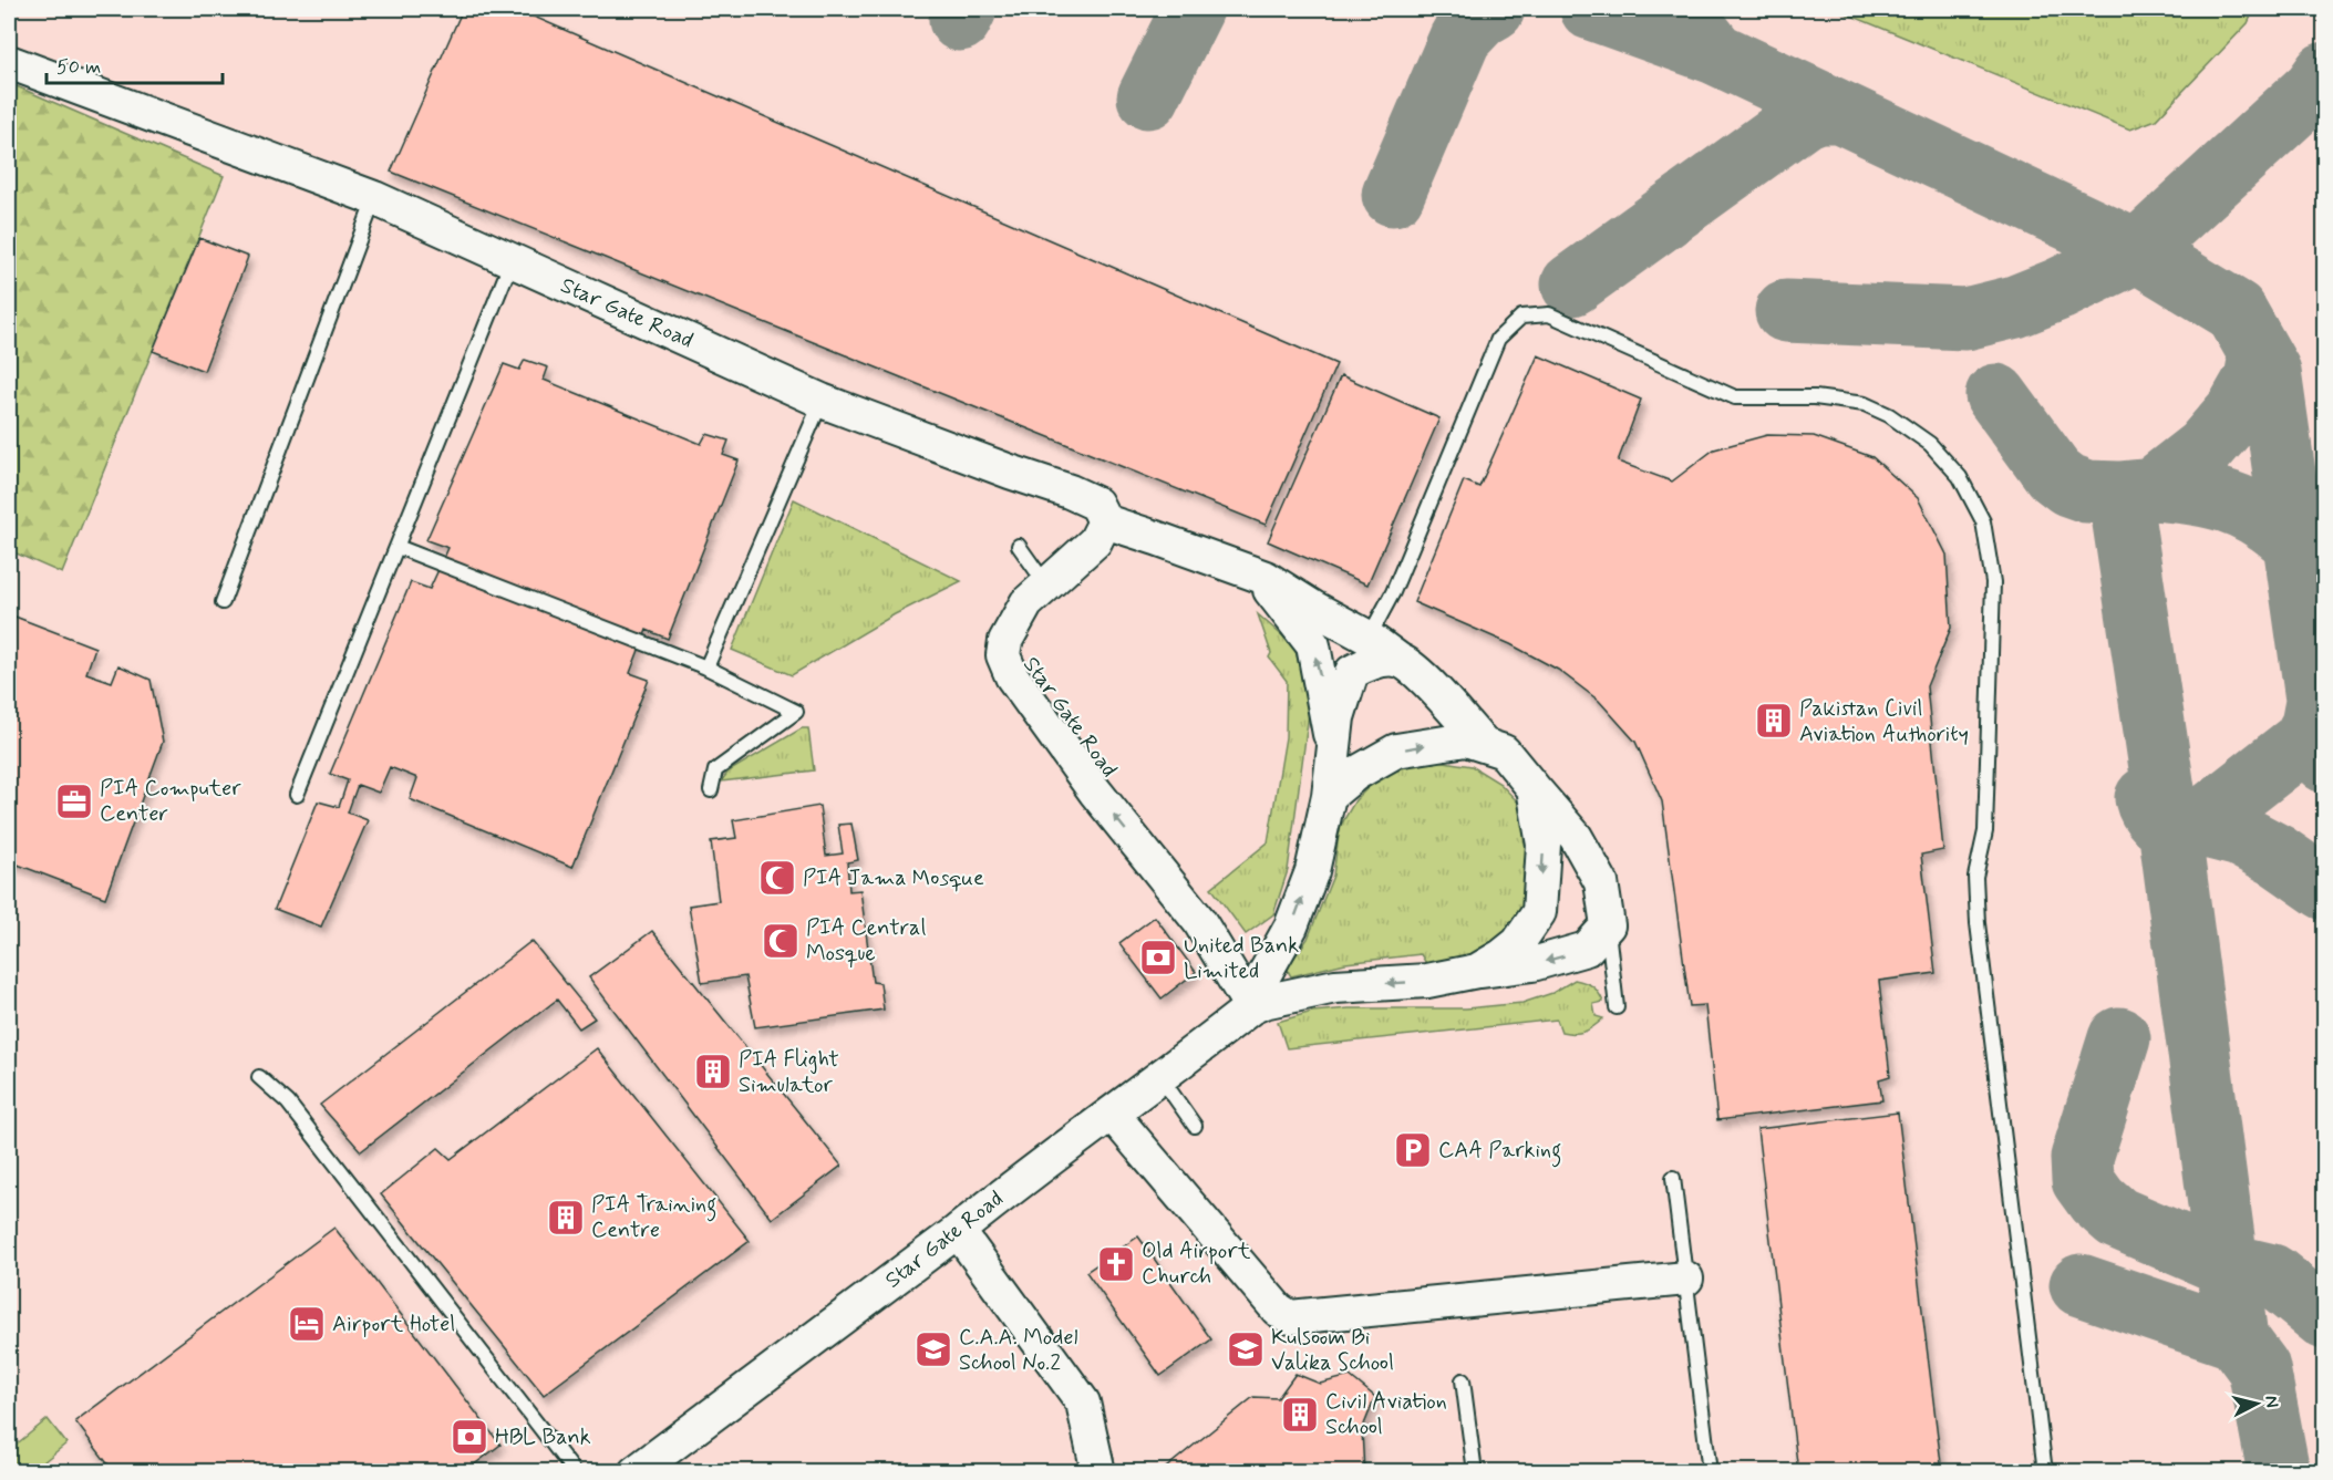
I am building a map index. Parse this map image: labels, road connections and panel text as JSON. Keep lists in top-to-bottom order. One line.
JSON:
{"streets":{"street":["Star Gate Road"]},"places":{"building":["Pakistan Civil Aviation Authority","PIA Flight Simulator","PIA Training Centre","Civil Aviation School"],"office":["PIA Computer Center"],"mosque":["PIA Jama Mosque","PIA Central Mosque"],"bank":["United Bank Limited","HBL Bank"],"parking":["CAA Parking"],"church":["Old Airport Church"],"hotel":["Airport Hotel"],"school or university":["C.A.A. Model School No.2","Kulsoom Bi Valika School"]},"scale_bar":"50 m","north":"right"}
